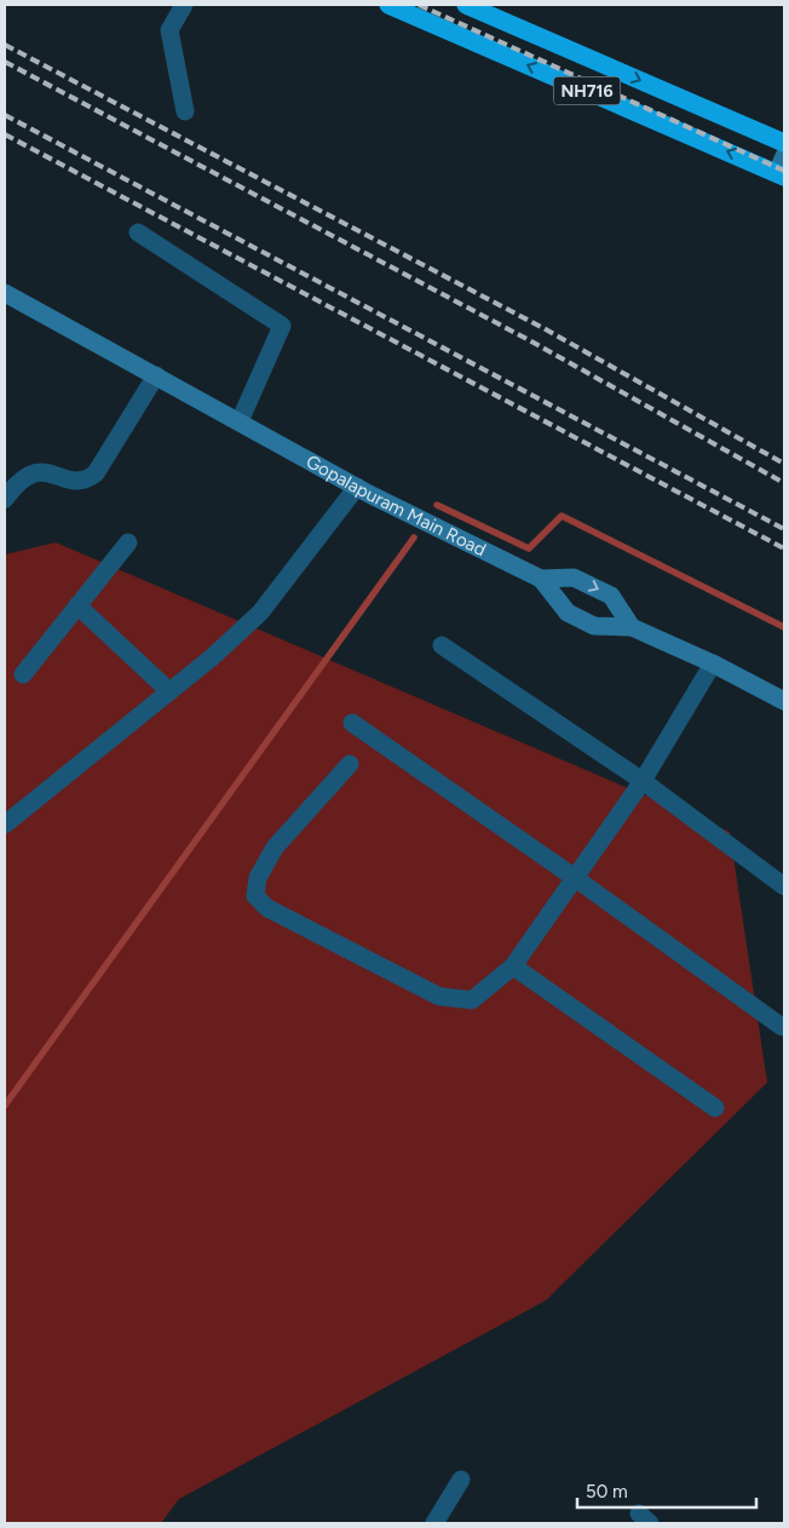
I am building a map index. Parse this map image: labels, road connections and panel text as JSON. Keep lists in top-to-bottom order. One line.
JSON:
{"streets":{"highway":["NH716"],"street":["Gopalapuram Main Road"]},"scale_bar":"50 m"}
